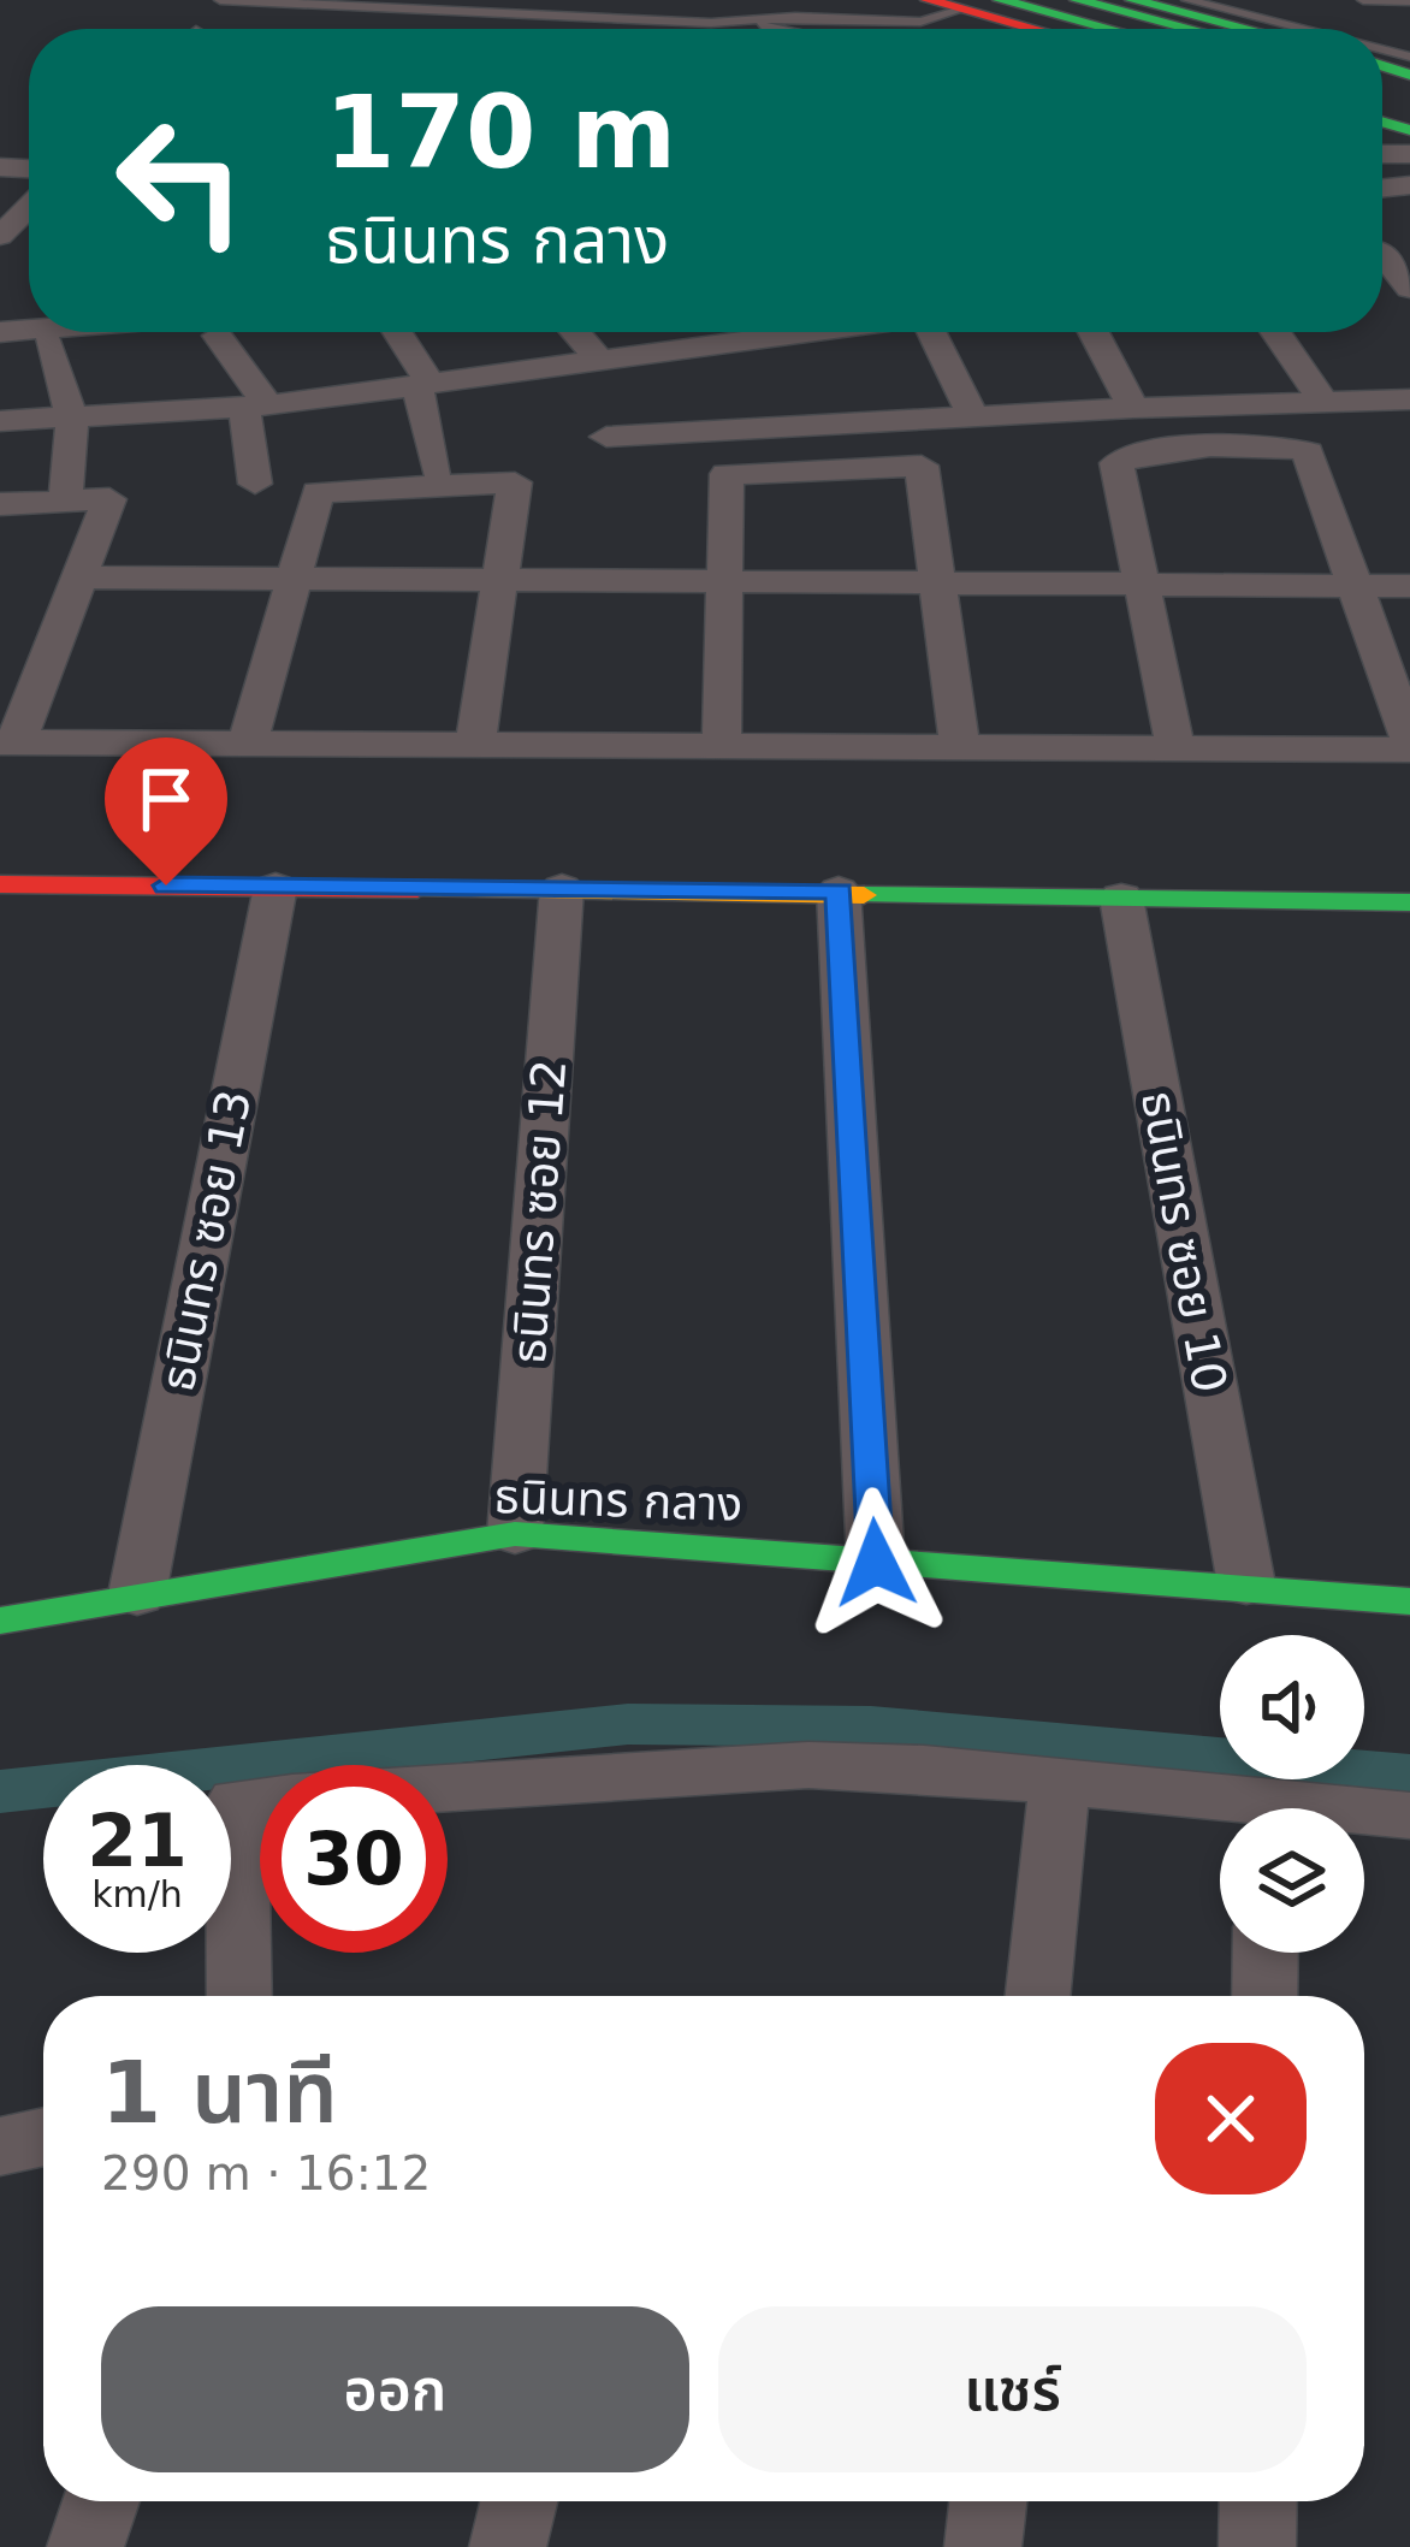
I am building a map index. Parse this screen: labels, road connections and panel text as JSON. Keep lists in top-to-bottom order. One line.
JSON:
{"streets":{"main road":["ธนินทร กลาง"],"street":["ธนินทร ซอย 12","ธนินทร ซอย 13","ธนินทร ซอย 10"]},"crossings":[["ธนินทร ซอย 12","ธนินทร กลาง"],["ธนินทร ซอย 13","ธนินทร กลาง"],["ธนินทร ซอย 10","ธนินทร กลาง"]],"page":{"turn":["170 m","ธนินทร กลาง"],"speed":"21 km/h","limit":"30","heading":["1 นาที","290 m · 16:12"],"buttons":["ออก","แชร์"]}}
